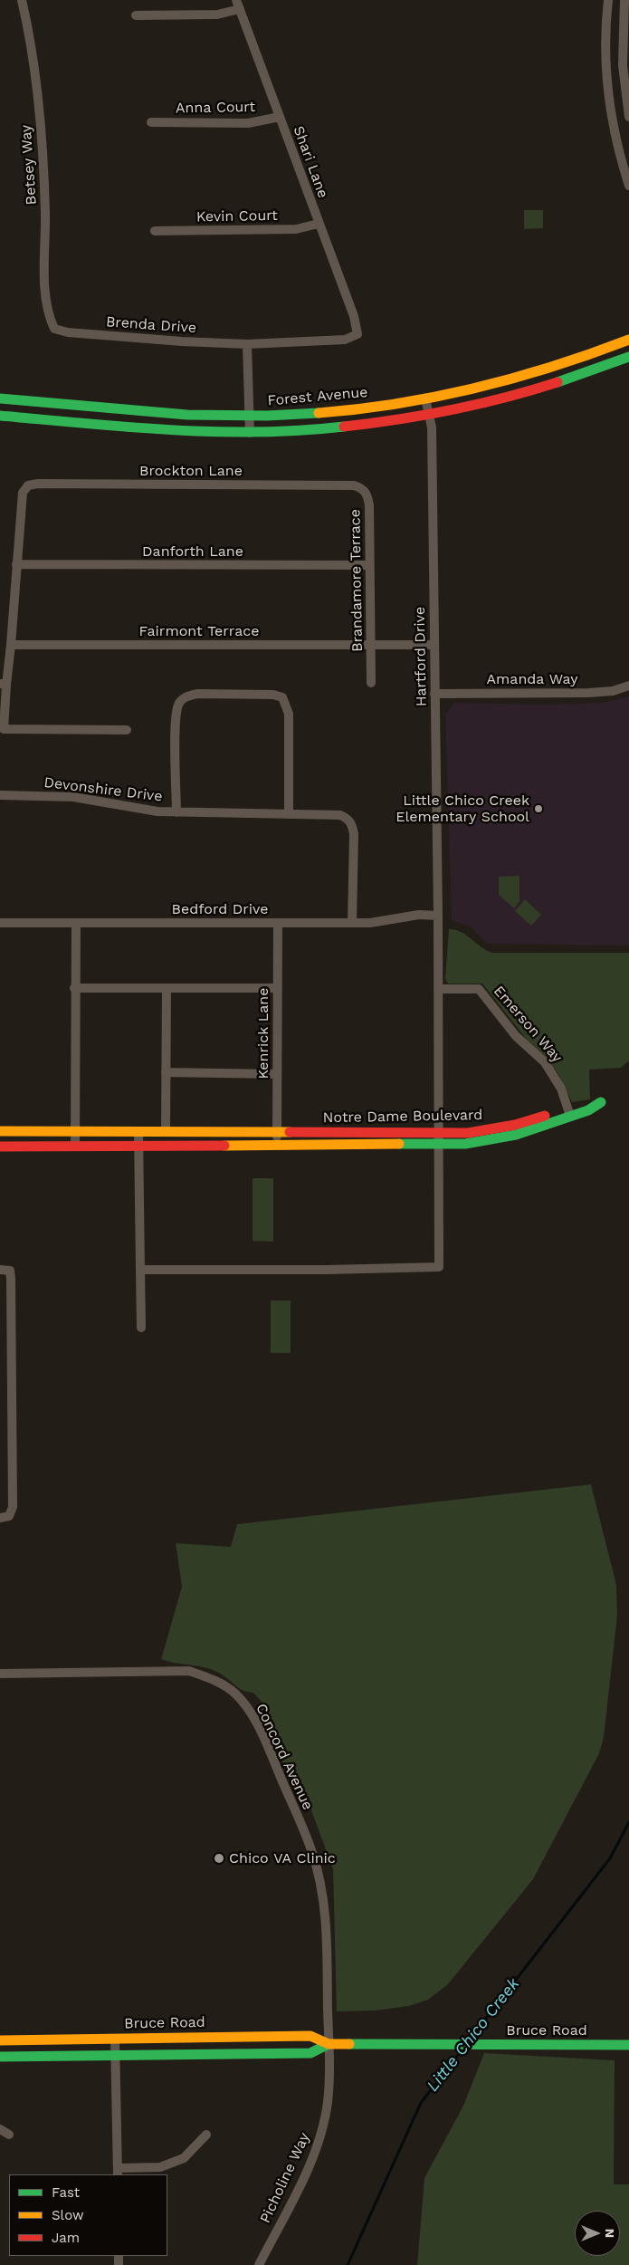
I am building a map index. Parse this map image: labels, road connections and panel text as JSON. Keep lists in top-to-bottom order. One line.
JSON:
{"streets":{"street":["Anna Court","Shari Lane","Betsey Way","Kevin Court","Brenda Drive","Forest Avenue","Brockton Lane","Danforth Lane","Brandamore Terrace","Fairmont Terrace","Hartford Drive","Amanda Way","Devonshire Drive","Bedford Drive","Emerson Way","Kenrick Lane","Notre Dame Boulevard","Concord Avenue","Bruce Road","Picholine Way"]},"crossings":[["Anna Court","Shari Lane"],["Shari Lane","Kevin Court"],["Shari Lane","Brenda Drive"],["Betsey Way","Brenda Drive"],["Forest Avenue","Hartford Drive"],["Brockton Lane","Danforth Lane"],["Brockton Lane","Brandamore Terrace"],["Danforth Lane","Brandamore Terrace"],["Brandamore Terrace","Fairmont Terrace"],["Fairmont Terrace","Hartford Drive"],["Hartford Drive","Amanda Way"],["Hartford Drive","Bedford Drive"],["Hartford Drive","Emerson Way"],["Hartford Drive","Notre Dame Boulevard"],["Bedford Drive","Kenrick Lane"],["Emerson Way","Notre Dame Boulevard"],["Kenrick Lane","Notre Dame Boulevard"],["Concord Avenue","Bruce Road"],["Concord Avenue","Picholine Way"],["Bruce Road","Picholine Way"]],"water":["Little Chico Creek"],"places":["Little Chico Creek Elementary School","Chico VA Clinic"],"legend":["Fast","Slow","Jam"],"north":"right"}
